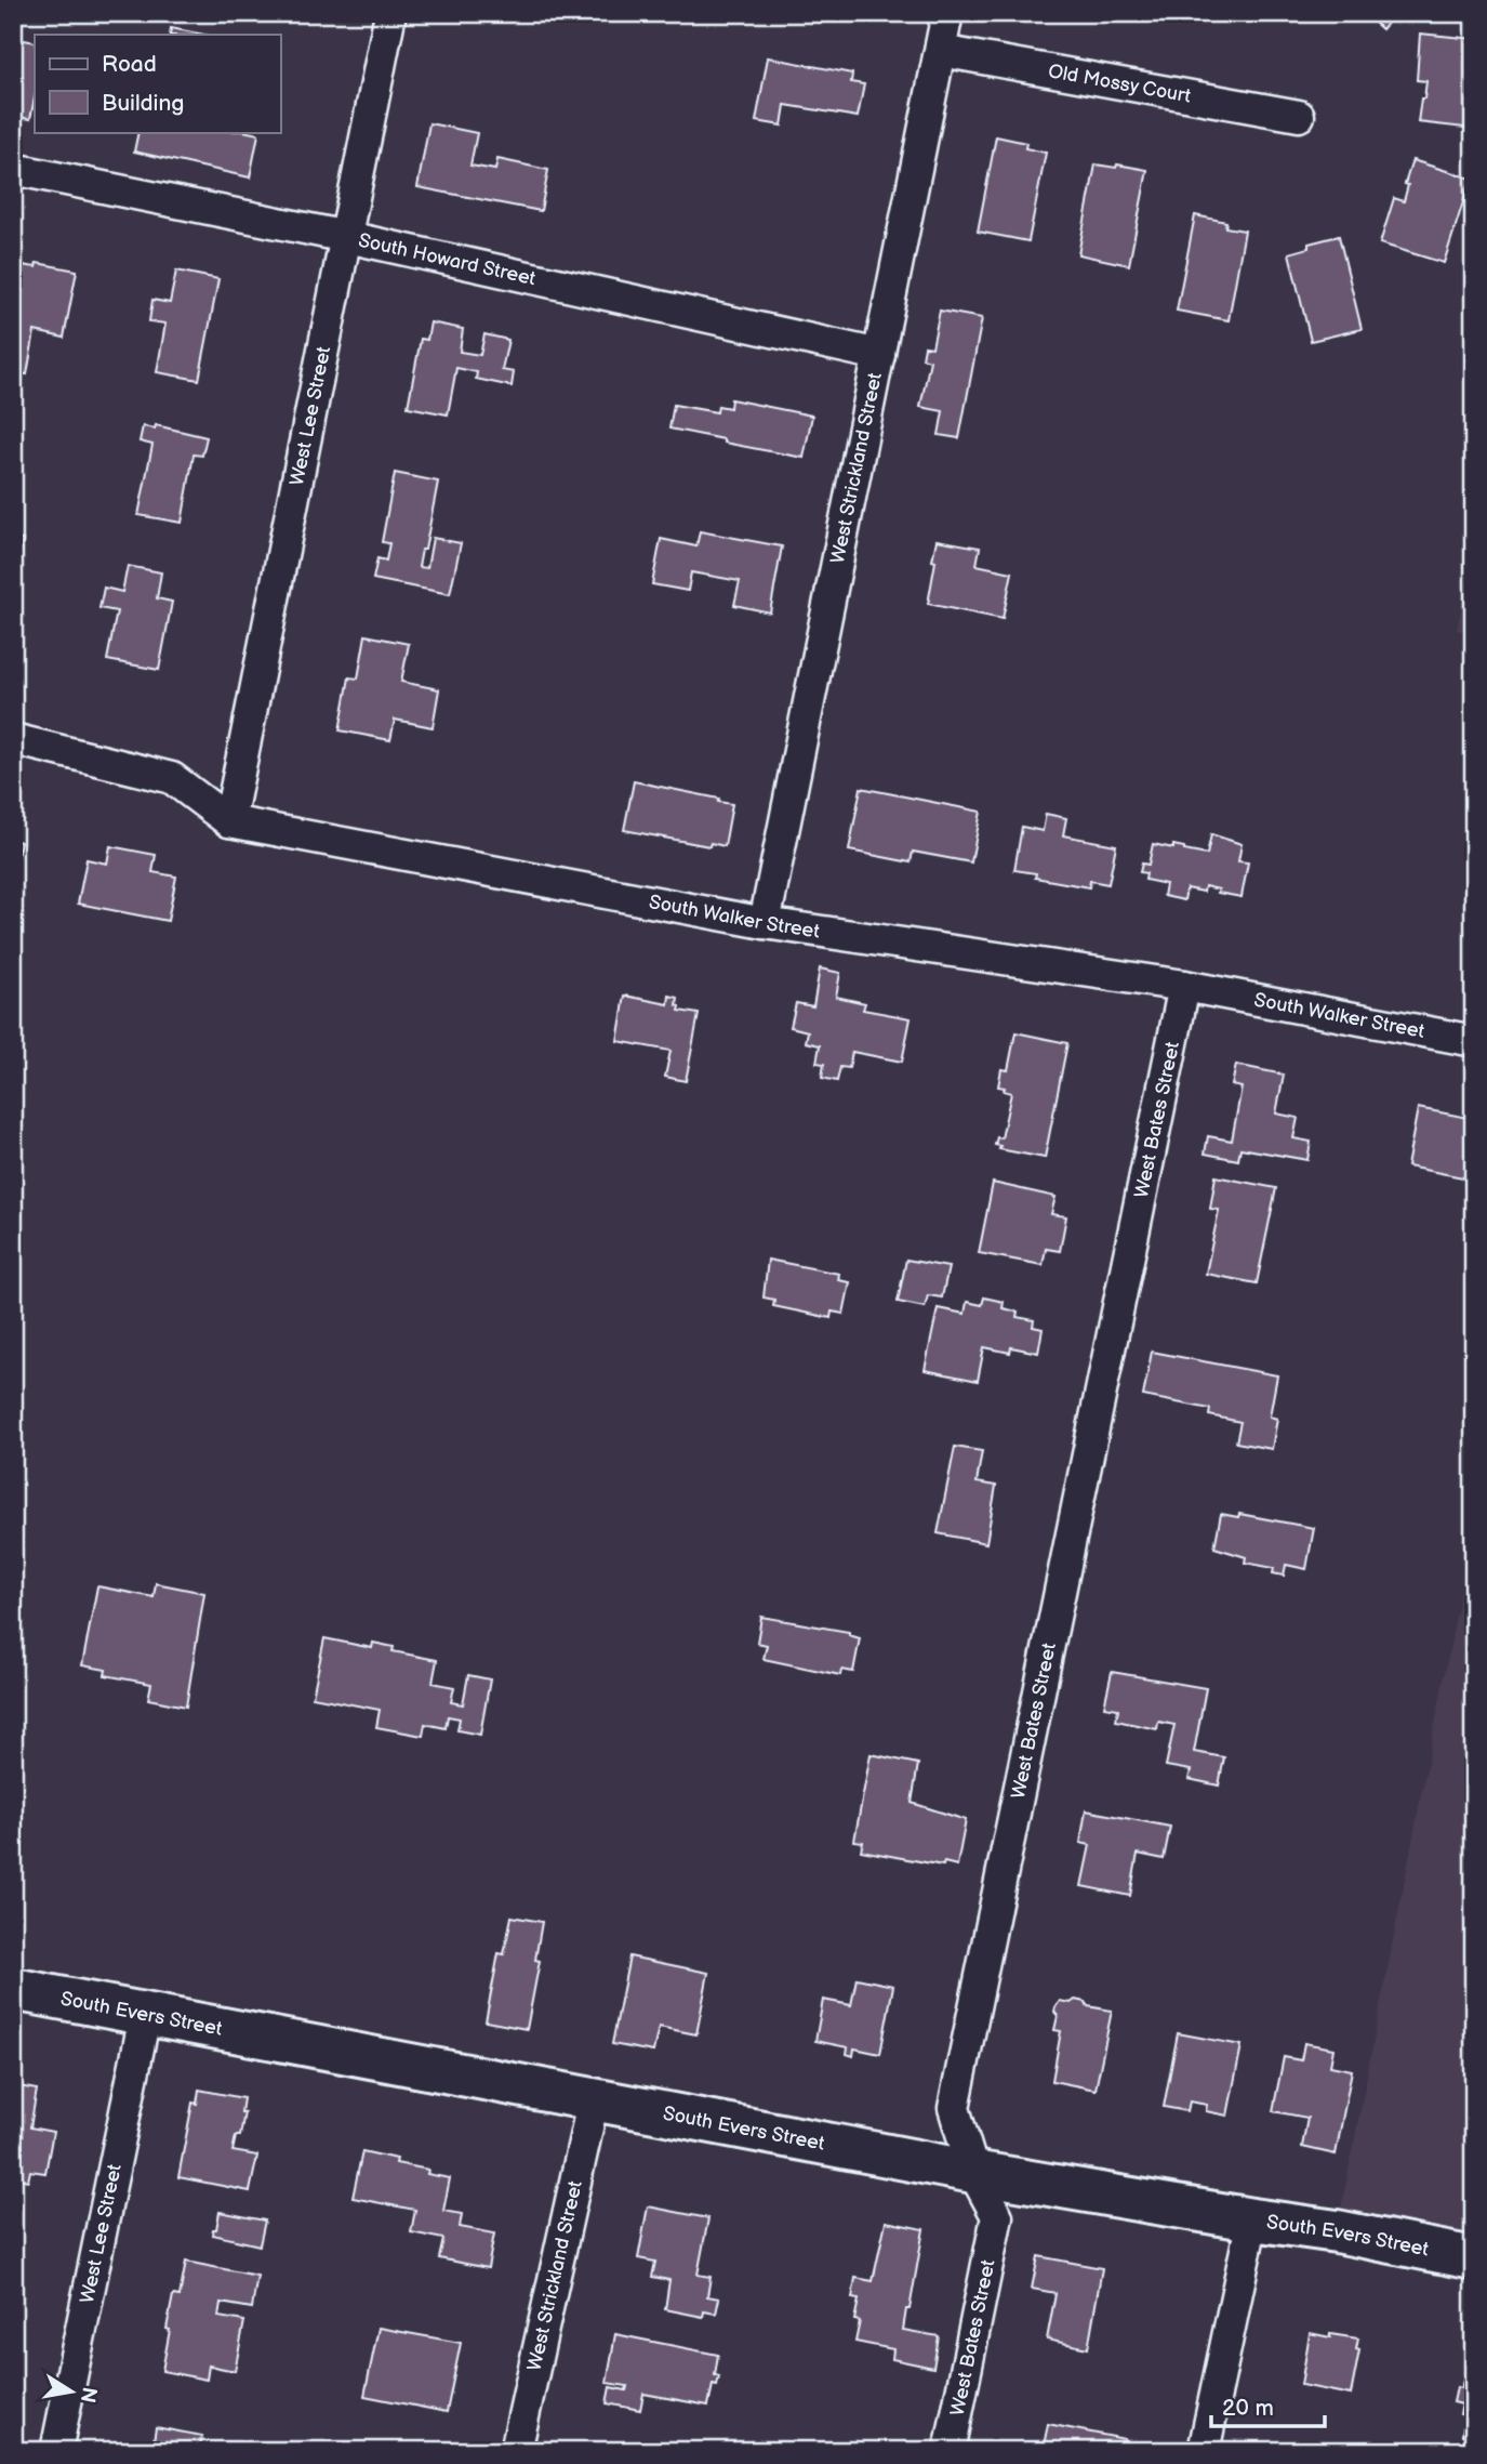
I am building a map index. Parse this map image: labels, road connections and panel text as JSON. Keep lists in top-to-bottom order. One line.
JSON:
{"streets":{"street":["Old Mossy Court","South Howard Street","West Lee Street","West Strickland Street","South Walker Street","West Bates Street","South Evers Street"]},"crossings":[["Old Mossy Court","West Strickland Street"],["South Howard Street","West Lee Street"],["South Howard Street","West Strickland Street"],["West Lee Street","South Walker Street"],["West Lee Street","South Evers Street"],["West Strickland Street","South Walker Street"],["West Strickland Street","South Evers Street"],["South Walker Street","West Bates Street"],["West Bates Street","South Evers Street"]],"legend":["Road","Building"],"scale_bar":"20 m","north":"right"}
